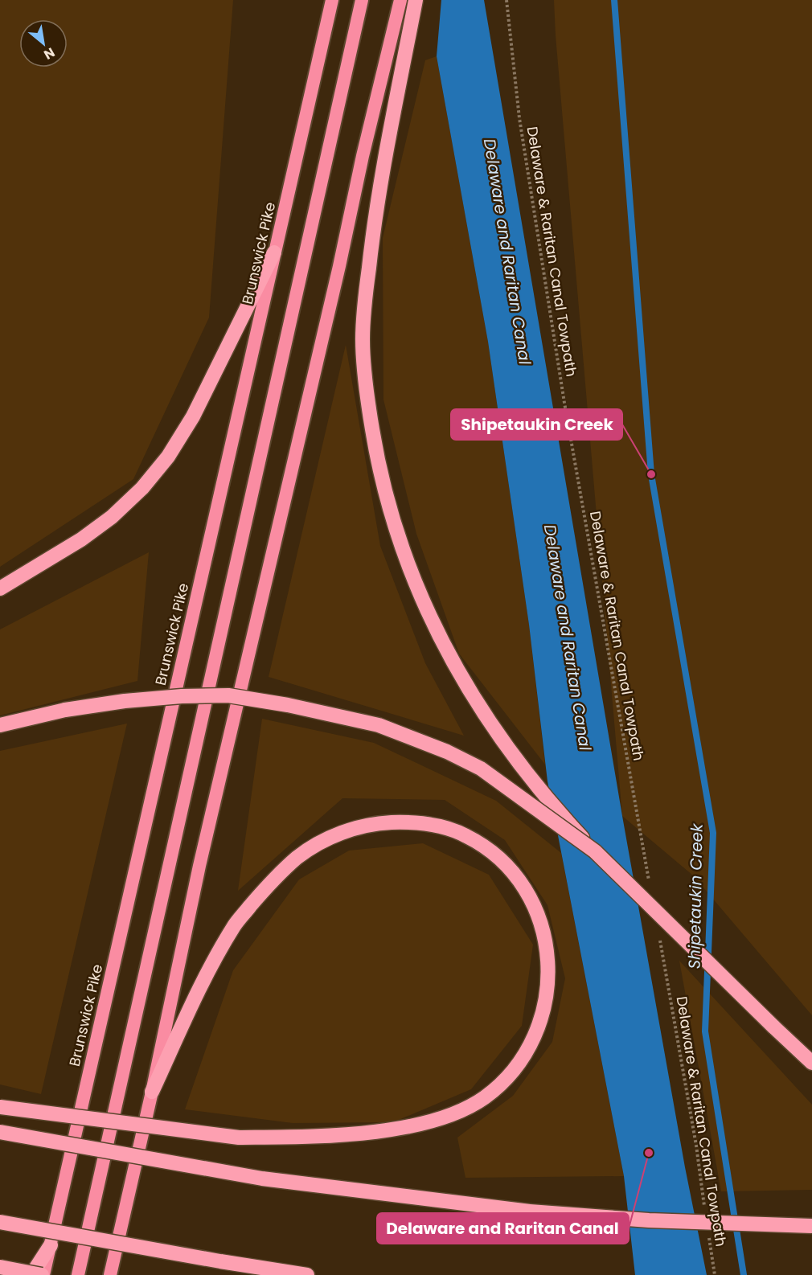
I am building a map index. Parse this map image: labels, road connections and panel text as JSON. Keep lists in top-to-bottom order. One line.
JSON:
{"streets":{"highway":["Brunswick Pike"],"path":["Delaware & Raritan Canal Towpath"]},"water":["Delaware and Raritan Canal","Shipetaukin Creek"],"places":["Shipetaukin Creek","Delaware and Raritan Canal"],"north":"bottom right"}
